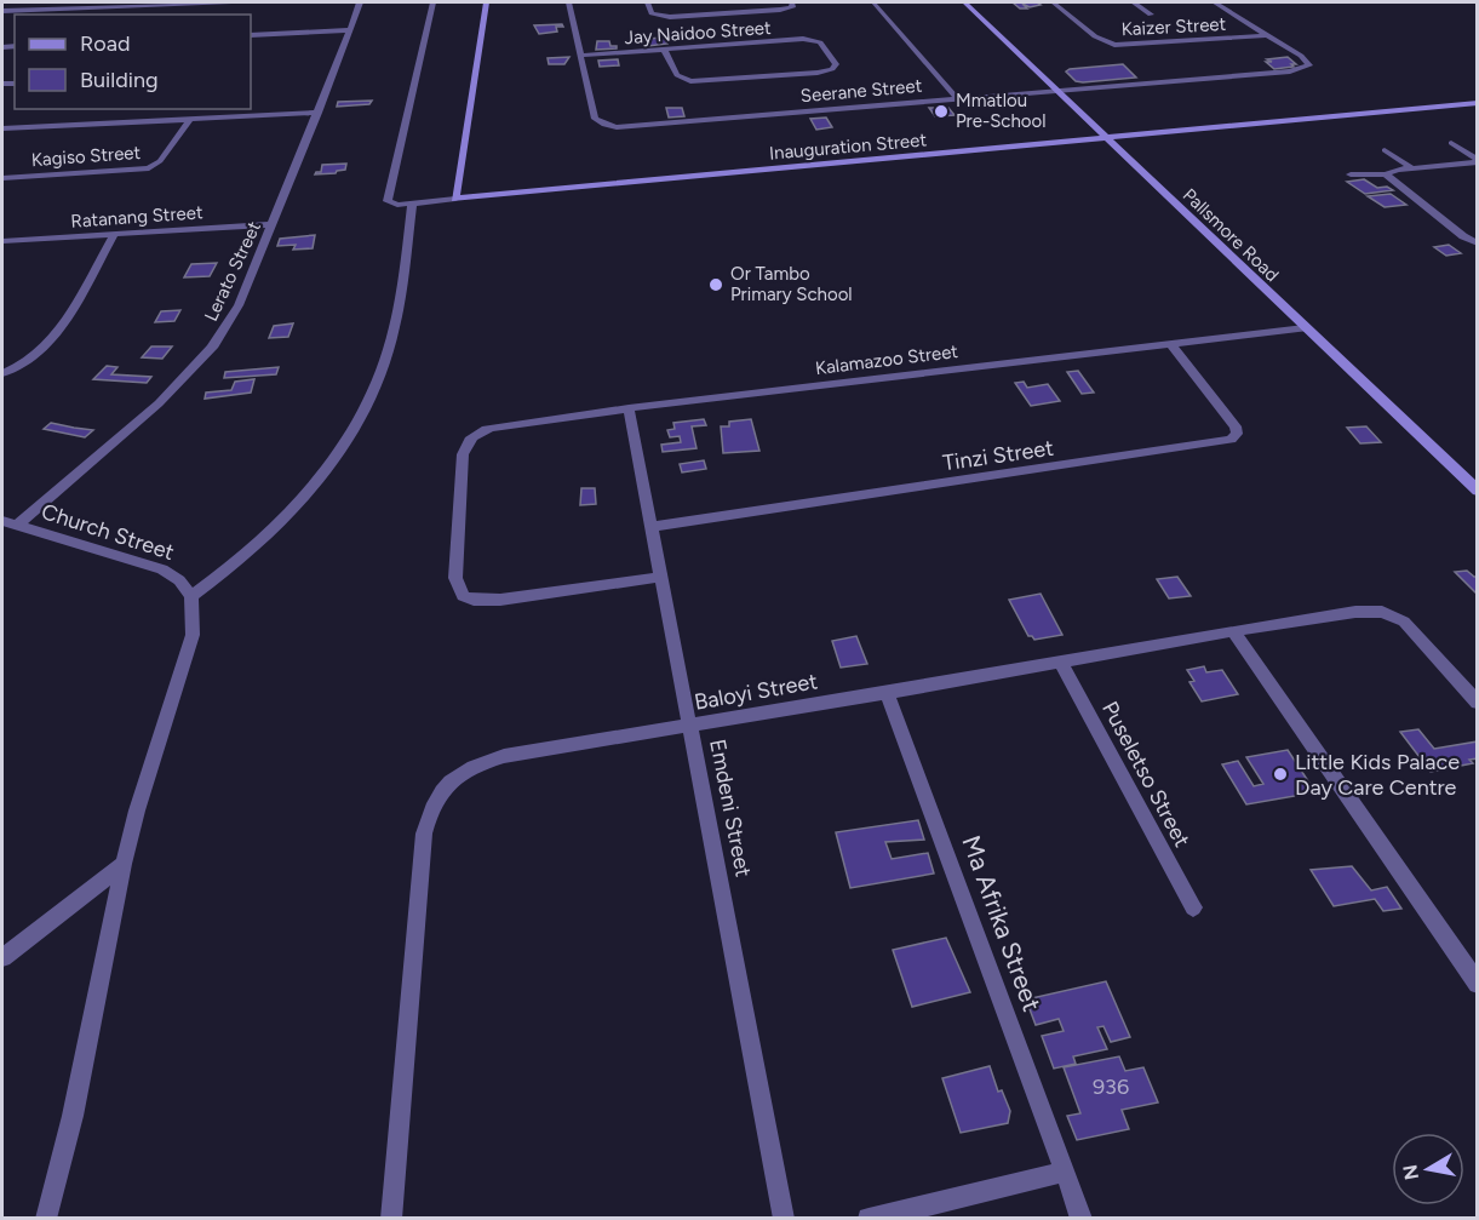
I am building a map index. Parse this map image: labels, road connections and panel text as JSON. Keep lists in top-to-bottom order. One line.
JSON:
{"streets":{"street":["Kaizer Street","Jay Naidoo Street","Seerane Street","Inauguration Street","Kagiso Street","Ratanang Street","Pallsmore Road","Lerato Street","Kalamazoo Street","Tinzi Street","Church Street","Baloyi Street","Puseletso Street","Emdeni Street","Ma Afrika Street"]},"crossings":[["Kaizer Street","Seerane Street"],["Jay Naidoo Street","Seerane Street"],["Seerane Street","Pallsmore Road"],["Inauguration Street","Pallsmore Road"],["Ratanang Street","Lerato Street"],["Pallsmore Road","Kalamazoo Street"],["Lerato Street","Church Street"],["Kalamazoo Street","Tinzi Street"],["Kalamazoo Street","Emdeni Street"],["Tinzi Street","Emdeni Street"],["Baloyi Street","Puseletso Street"],["Baloyi Street","Emdeni Street"],["Baloyi Street","Ma Afrika Street"]],"places":["Mmatlou Pre-School","Or Tambo Primary School","Little Kids Palace Day Care Centre"],"house_numbers":["936"],"legend":["Road","Building"],"north":"left"}
